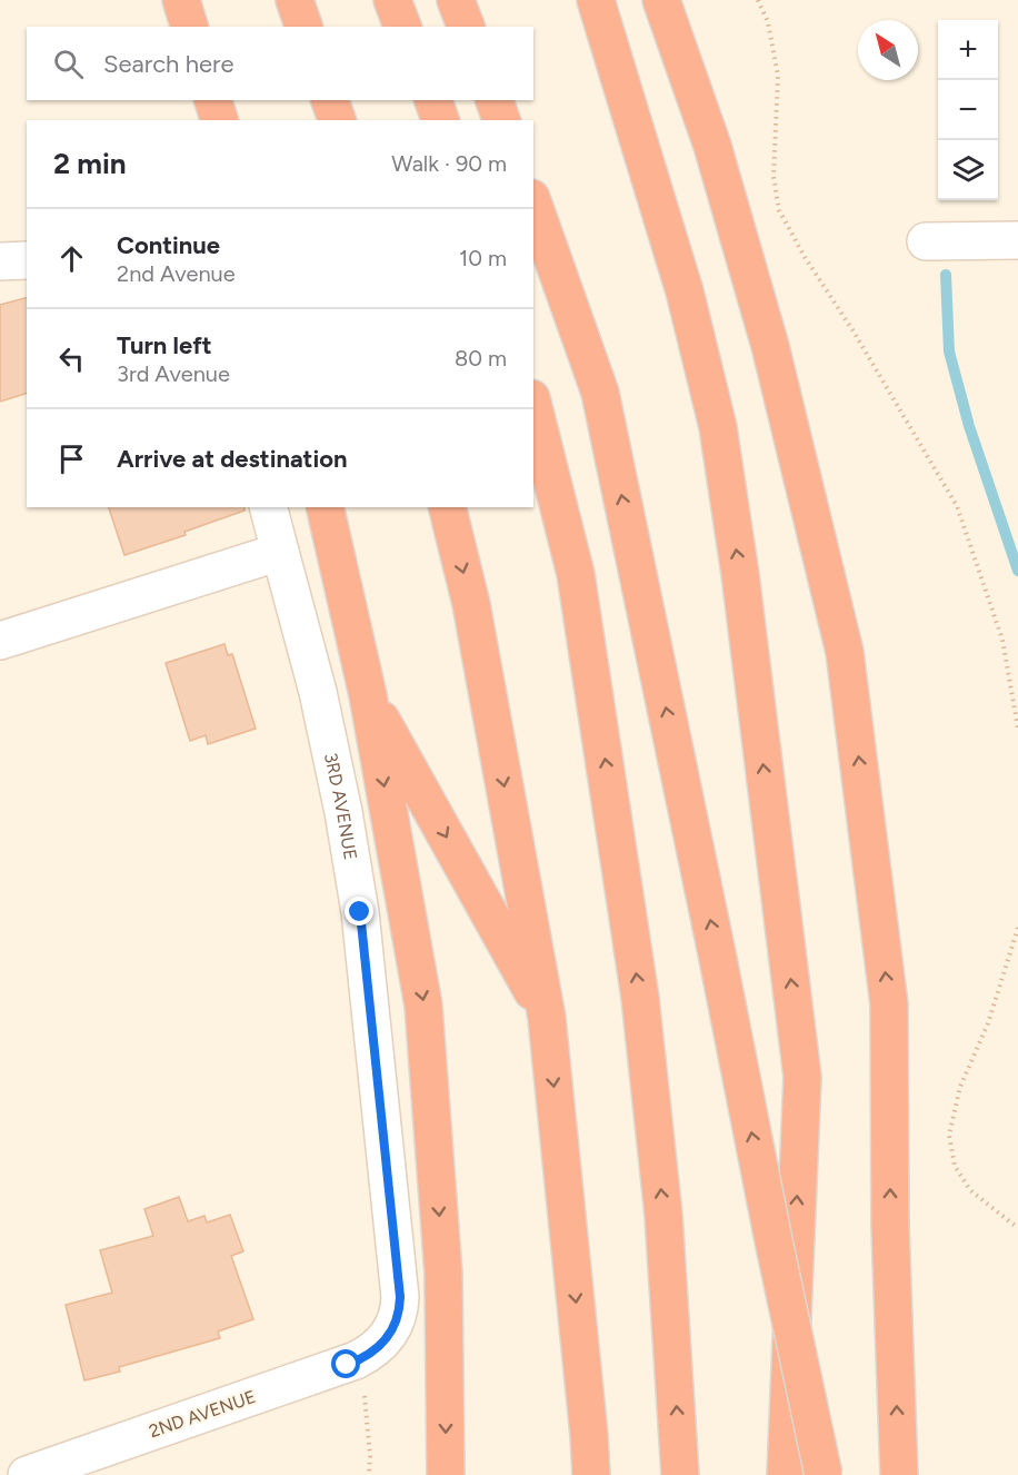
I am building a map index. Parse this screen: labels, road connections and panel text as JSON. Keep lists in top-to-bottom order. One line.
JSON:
{"streets":{"street":["3RD AVENUE","2ND AVENUE"]},"crossings":[["3RD AVENUE","2ND AVENUE"]],"north":"top left","page":{"map_buttons":["+","−"],"search":"Search here","heading":["2 min","Walk · 90 m"],"list":[["Continue","2nd Avenue","10 m"],["Turn left","3rd Avenue","80 m"],"Arrive at destination"]}}
